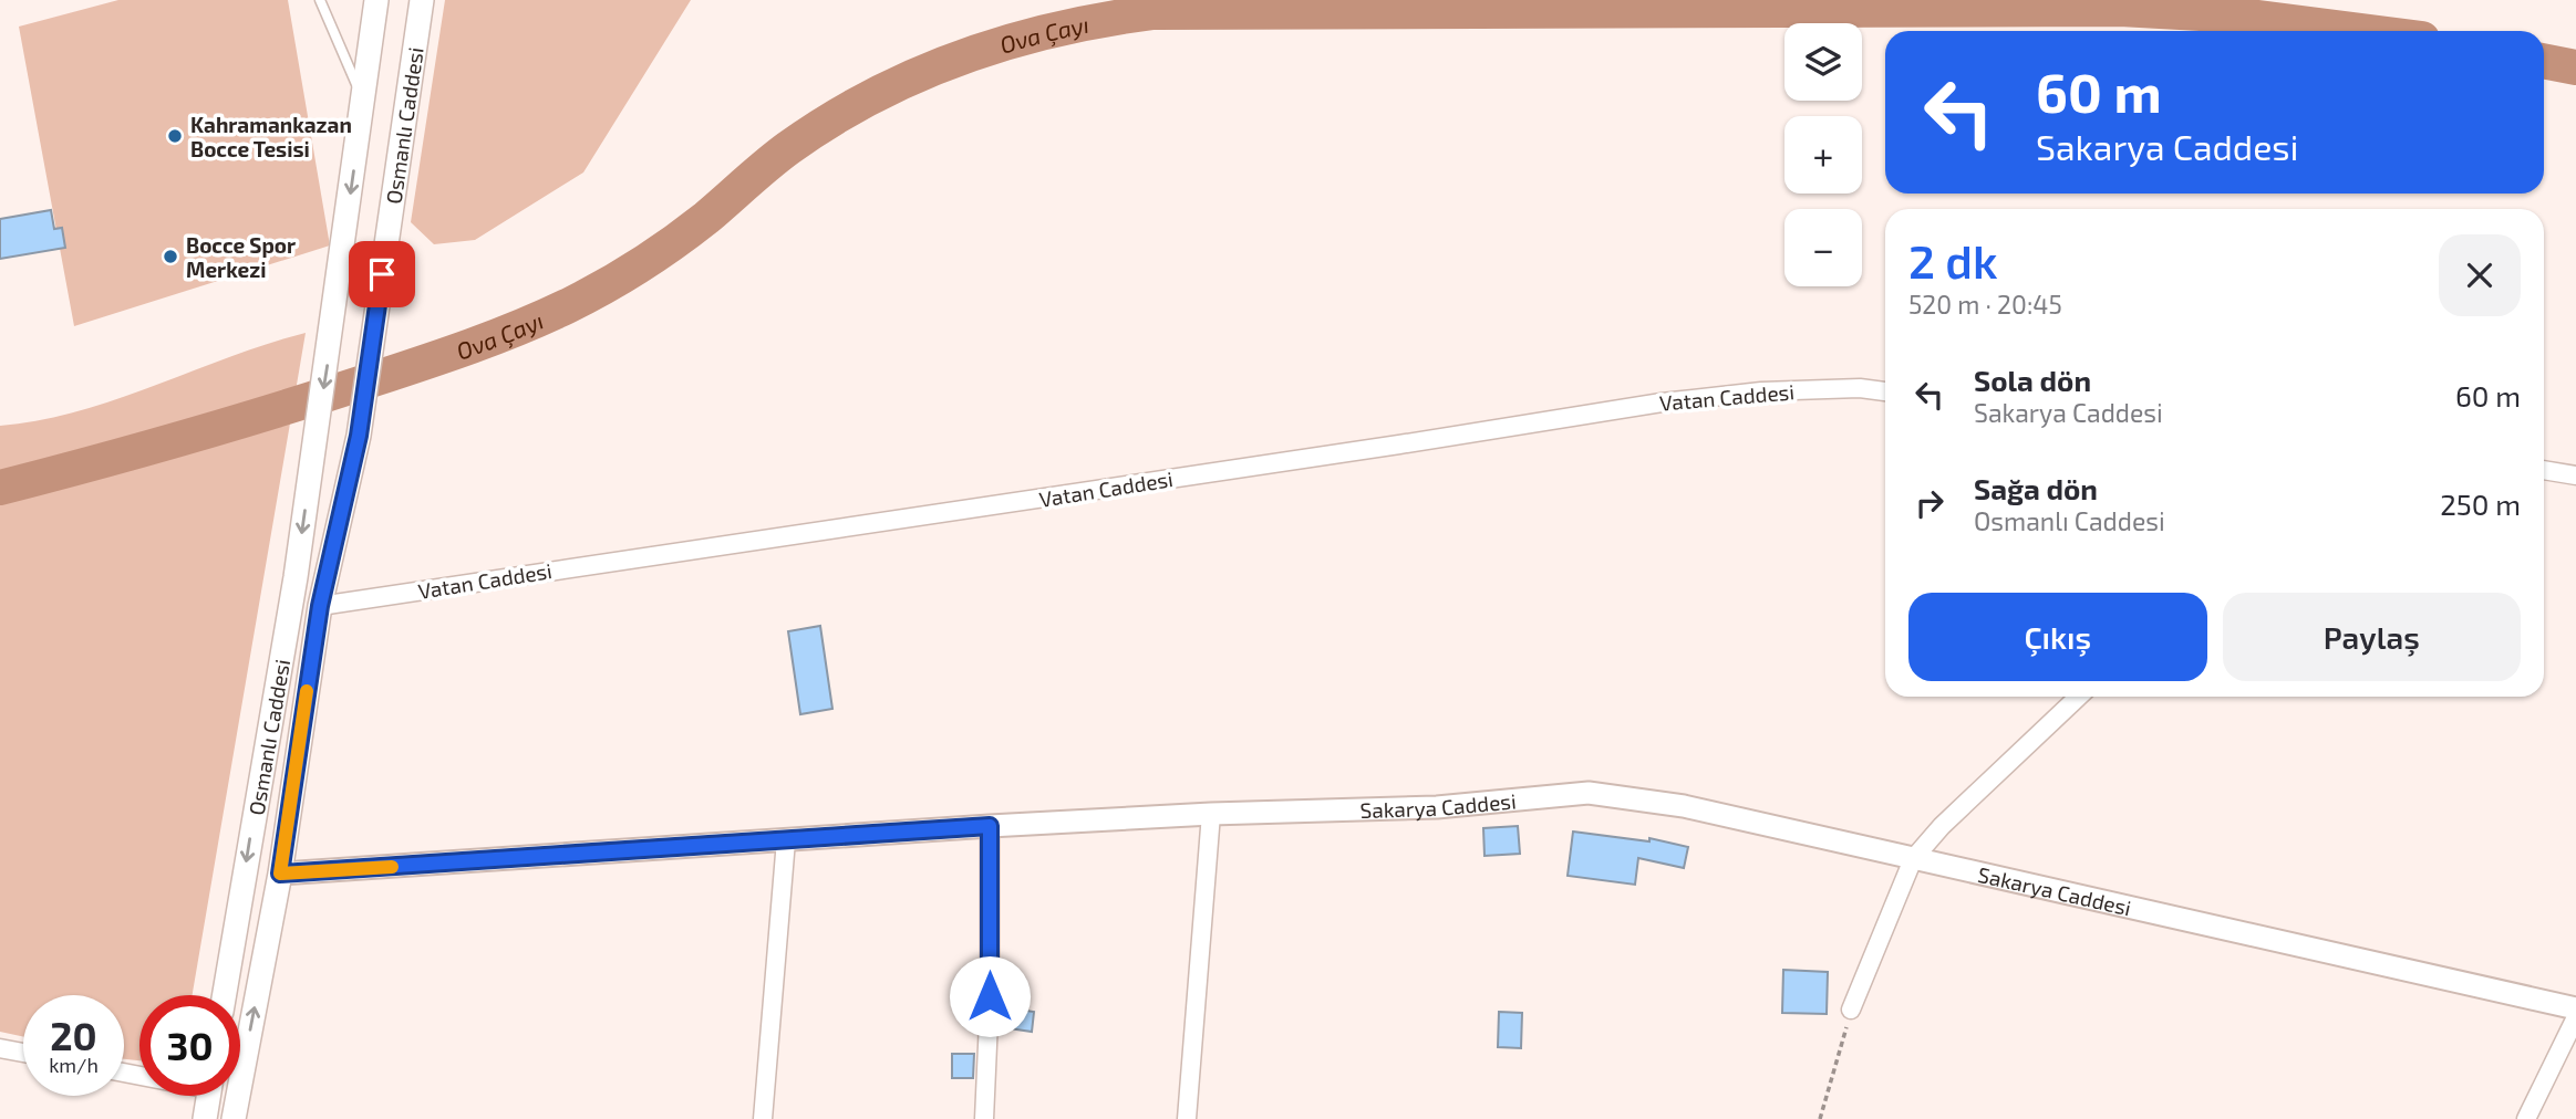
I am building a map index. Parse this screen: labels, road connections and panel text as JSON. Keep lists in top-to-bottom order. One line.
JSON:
{"streets":{"main road":["Osmanlı Caddesi"],"street":["Vatan Caddesi","Sakarya Caddesi"]},"crossings":[["Osmanlı Caddesi","Vatan Caddesi"],["Osmanlı Caddesi","Sakarya Caddesi"]],"water":["Ova Çayı"],"places":["Kahramankazan Bocce Tesisi","Bocce Spor Merkezi"],"page":{"map_buttons":["+","−"],"turn":["60 m","Sakarya Caddesi"],"heading":["2 dk","520 m · 20:45"],"list":[{"name":"Sola dön","note":"Sakarya Caddesi","value":"60 m"},{"name":"Sağa dön","note":"Osmanlı Caddesi","value":"250 m"}],"buttons":["Çıkış","Paylaş"],"speed":"20 km/h","limit":"30"}}
